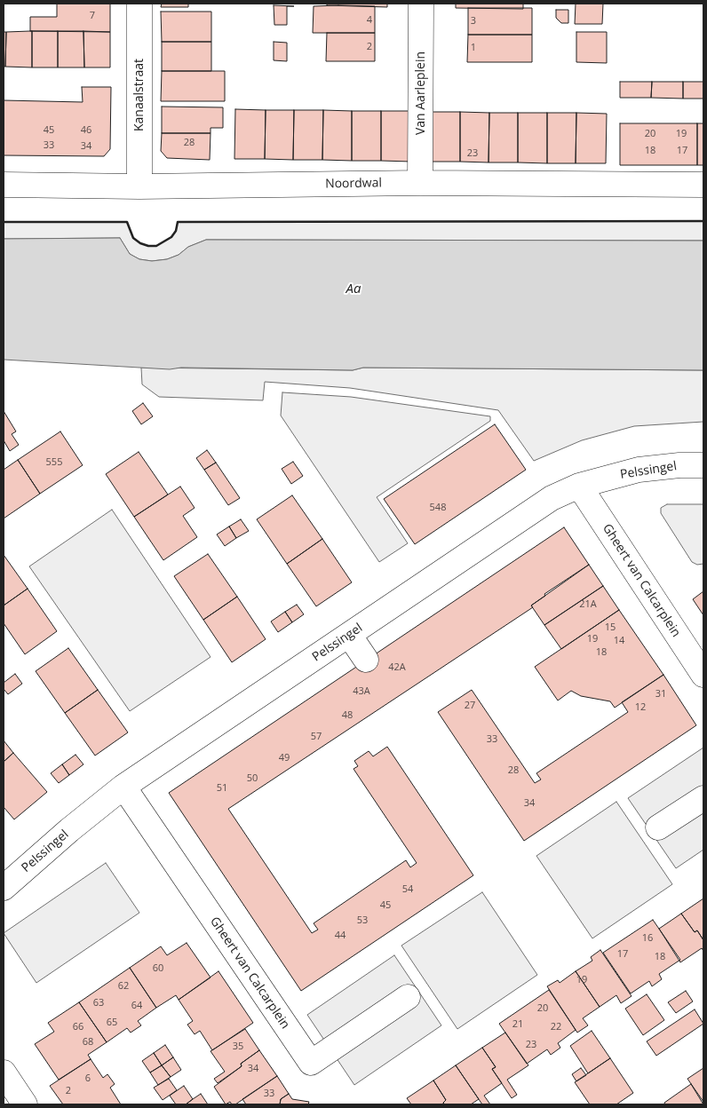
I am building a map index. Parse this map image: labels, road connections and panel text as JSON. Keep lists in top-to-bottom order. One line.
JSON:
{"streets":{"street":["Van Aarleplein","Kanaalstraat","Noordwal","Pelssingel","Gheert van Calcarplein"]},"crossings":[["Van Aarleplein","Noordwal"],["Kanaalstraat","Noordwal"],["Pelssingel","Gheert van Calcarplein"]],"water":["Aa"],"house_numbers":["7","4","3","2","1","45","46","20","19","28","33","34","18","17","23","555","548","21A","15","19","14","18","42A","43A","31","27","12","48","57","33","49","28","50","51","34","54","45","53","44","16","17","18","60","19","62","63","64","20","65","21","66","22","68","23","35","34","6","2","33"]}
